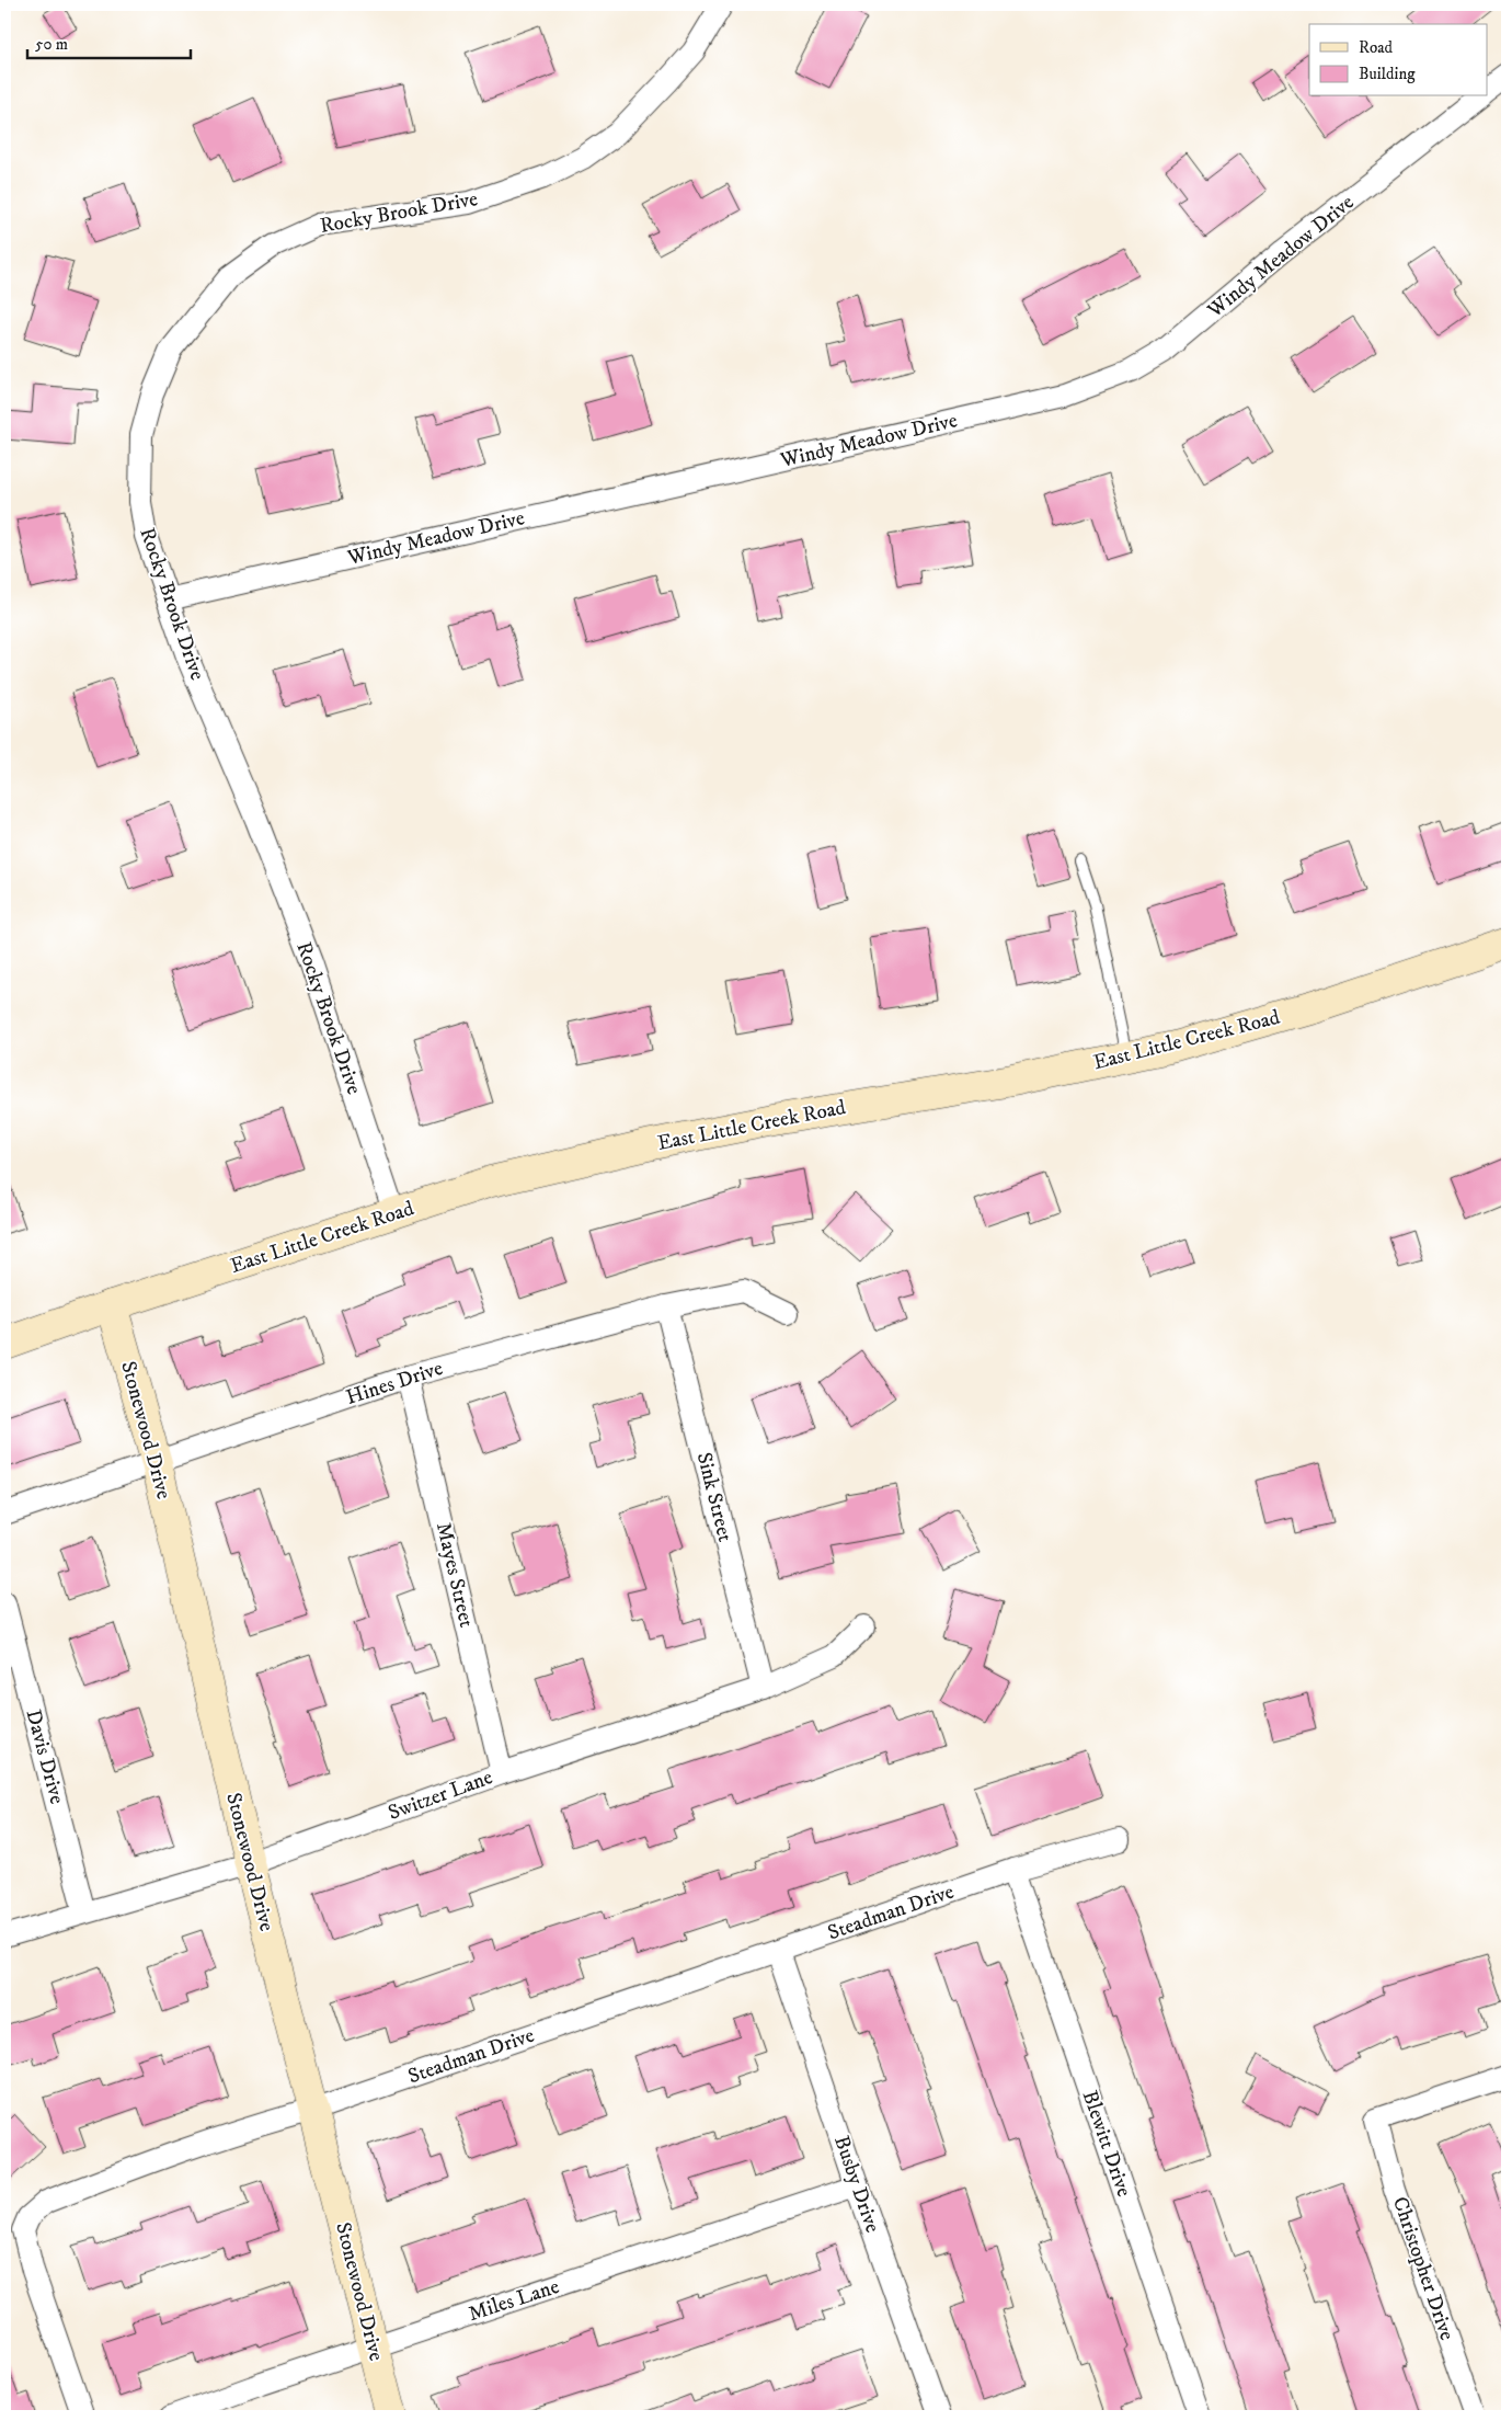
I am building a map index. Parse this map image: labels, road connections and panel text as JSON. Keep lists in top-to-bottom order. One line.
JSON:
{"streets":{"street":["Rocky Brook Drive","Windy Meadow Drive","East Little Creek Road","Hines Drive","Stonewood Drive","Sink Street","Mayes Street","Davis Drive","Switzer Lane","Steadman Drive","Blewitt Drive","Busby Drive","Christopher Drive","Miles Lane"]},"crossings":[["Rocky Brook Drive","Windy Meadow Drive"],["Rocky Brook Drive","East Little Creek Road"],["East Little Creek Road","Stonewood Drive"],["Hines Drive","Stonewood Drive"],["Hines Drive","Sink Street"],["Hines Drive","Mayes Street"],["Stonewood Drive","Switzer Lane"],["Stonewood Drive","Steadman Drive"],["Stonewood Drive","Miles Lane"],["Sink Street","Switzer Lane"],["Mayes Street","Switzer Lane"],["Davis Drive","Switzer Lane"],["Steadman Drive","Blewitt Drive"],["Steadman Drive","Busby Drive"],["Busby Drive","Miles Lane"]],"legend":["Road","Building"],"scale_bar":"50 m"}
